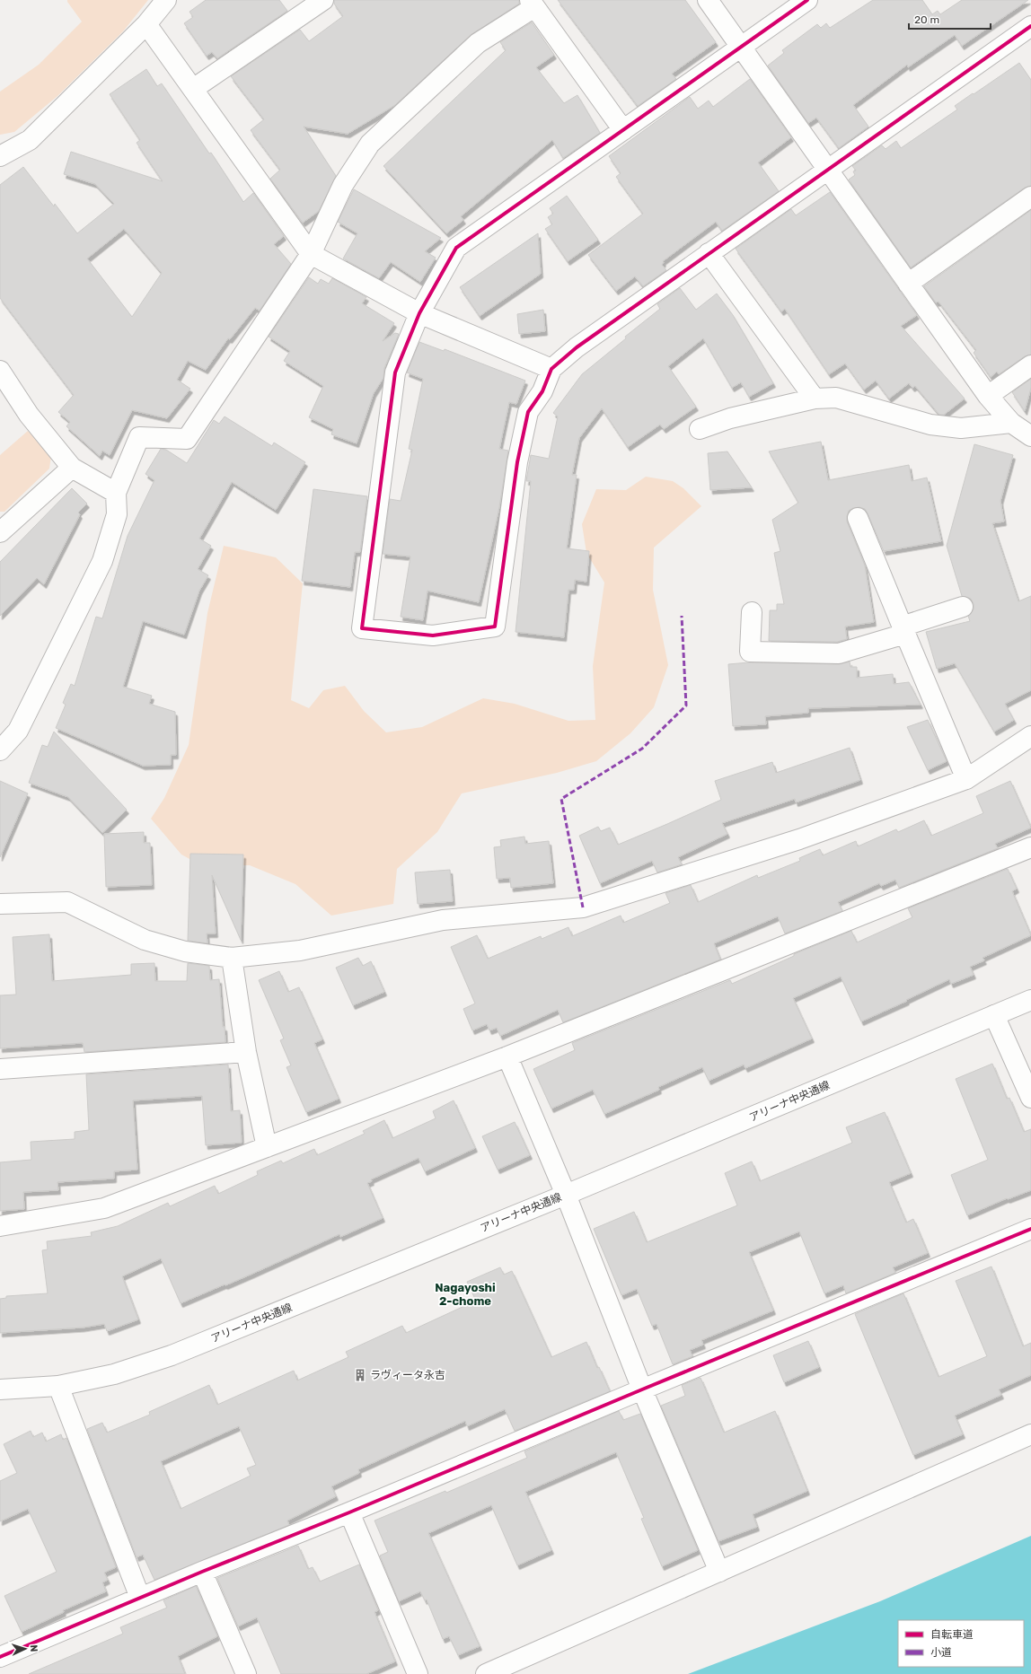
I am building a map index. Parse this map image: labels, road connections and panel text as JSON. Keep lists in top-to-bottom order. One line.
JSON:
{"streets":{"street":["アリーナ中央通線"]},"districts":["Nagayoshi 2-chome"],"places":{"building":["ラヴィータ永吉"]},"legend":["自転車道","小道"],"scale_bar":"20 m","north":"right"}
